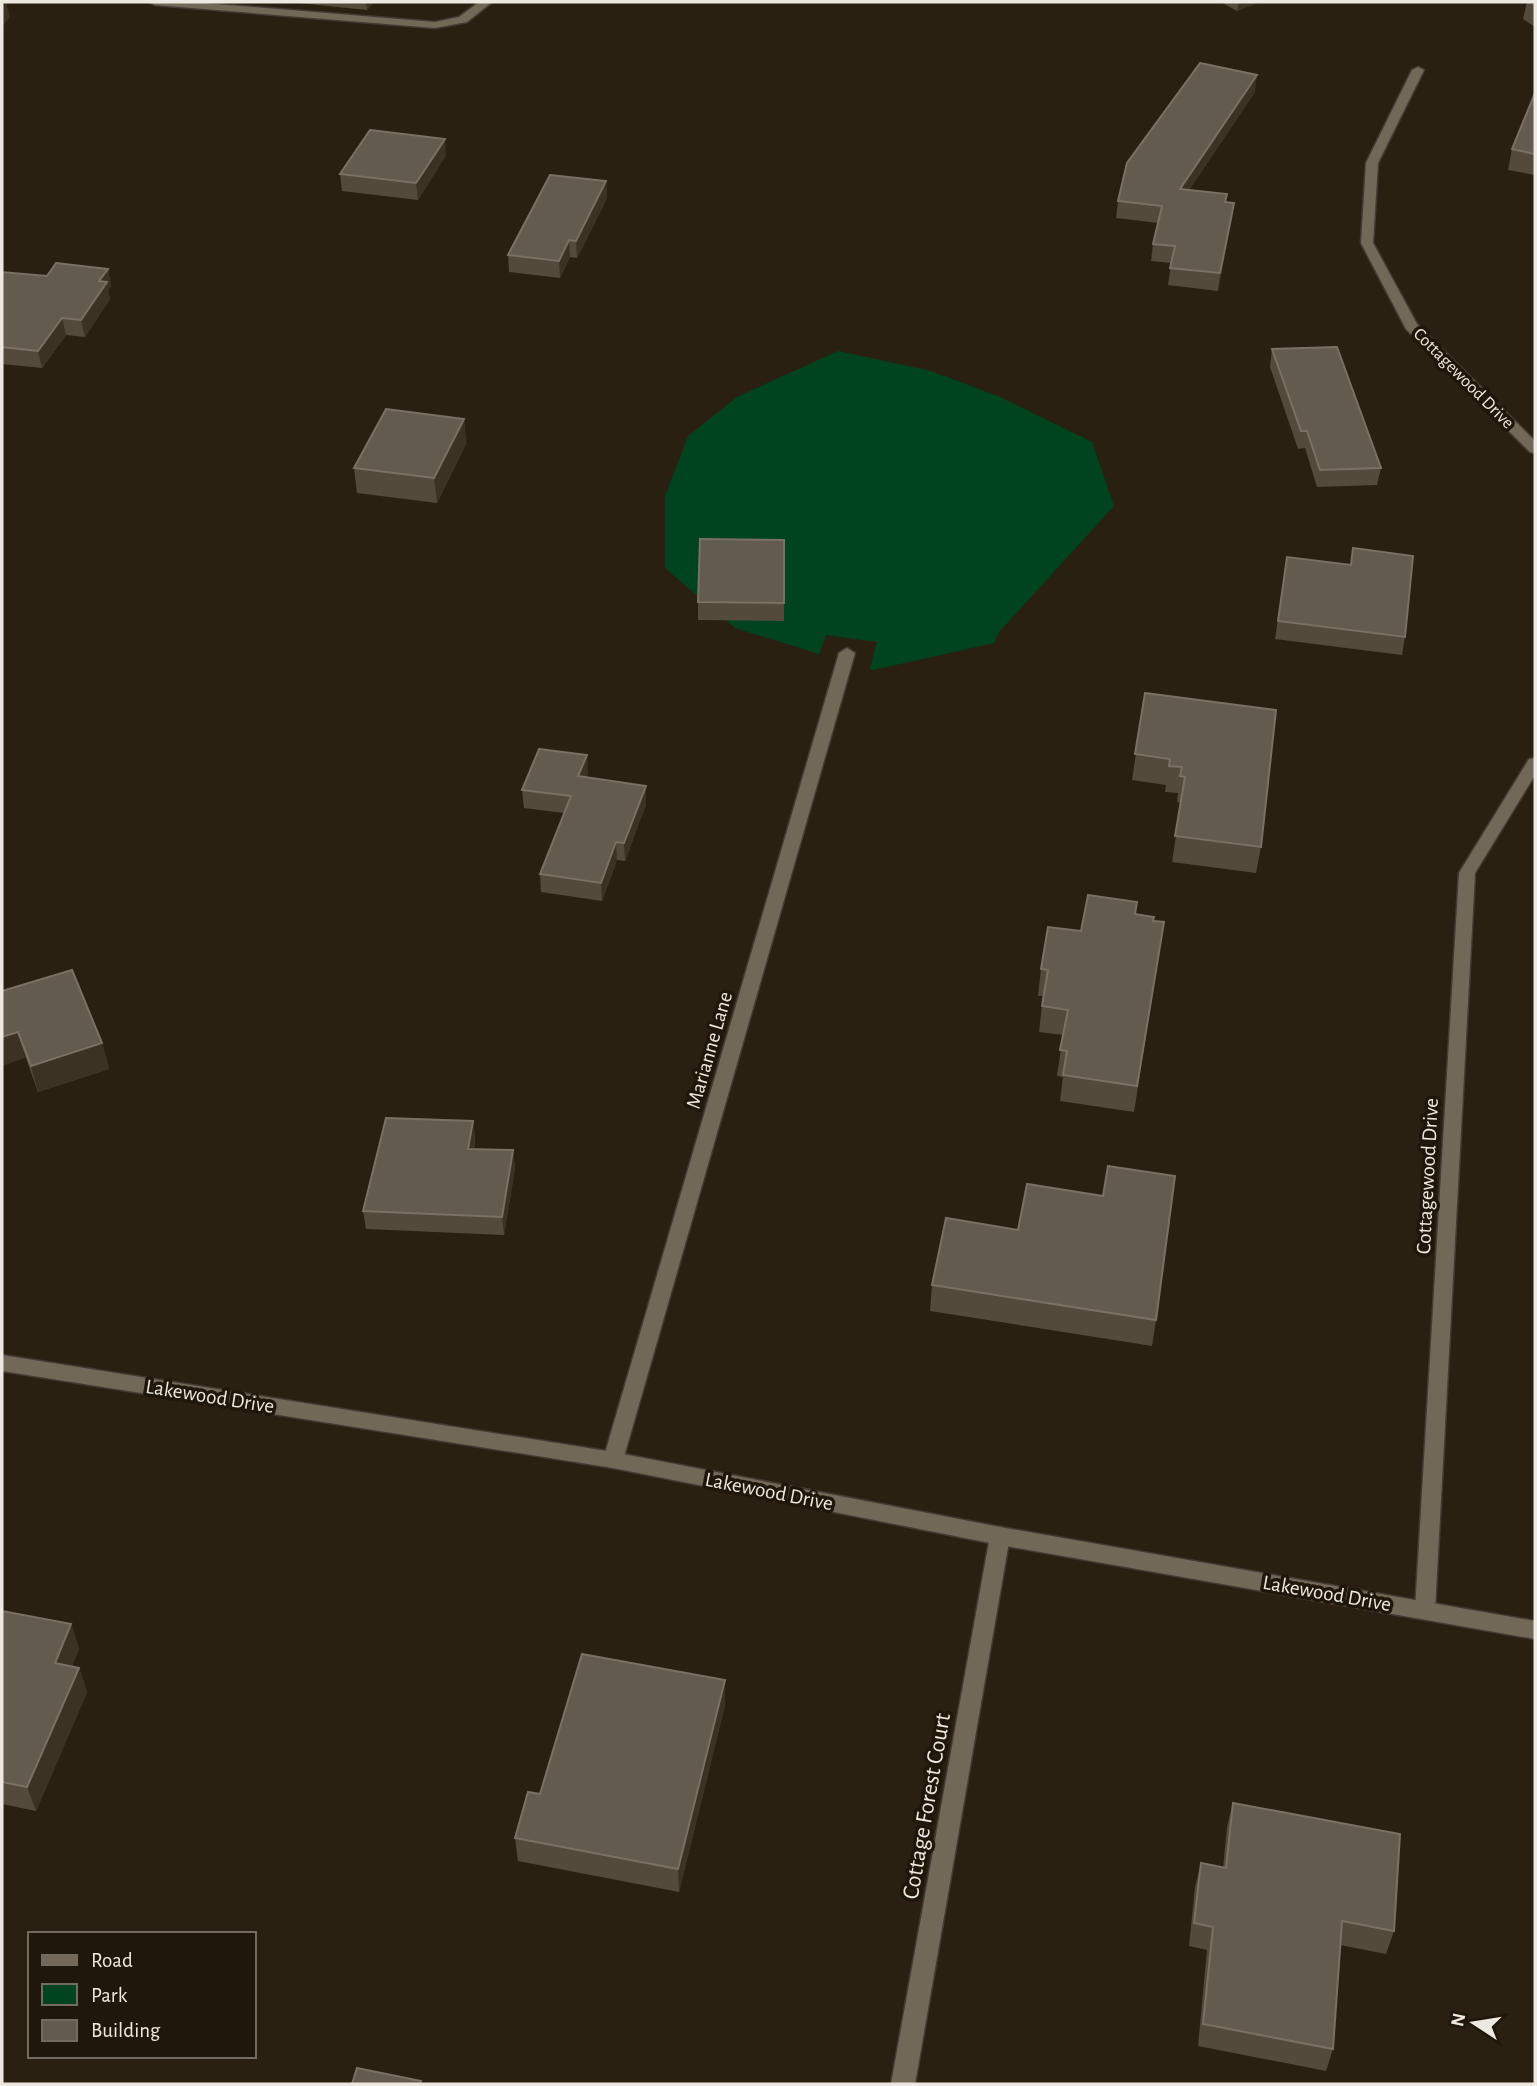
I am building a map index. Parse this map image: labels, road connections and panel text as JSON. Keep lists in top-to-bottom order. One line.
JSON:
{"streets":{"street":["Cottagewood Drive","Marianne Lane","Lakewood Drive","Cottage Forest Court"]},"crossings":[["Cottagewood Drive","Lakewood Drive"],["Marianne Lane","Lakewood Drive"],["Lakewood Drive","Cottage Forest Court"]],"legend":["Road","Park","Building"],"north":"left"}
